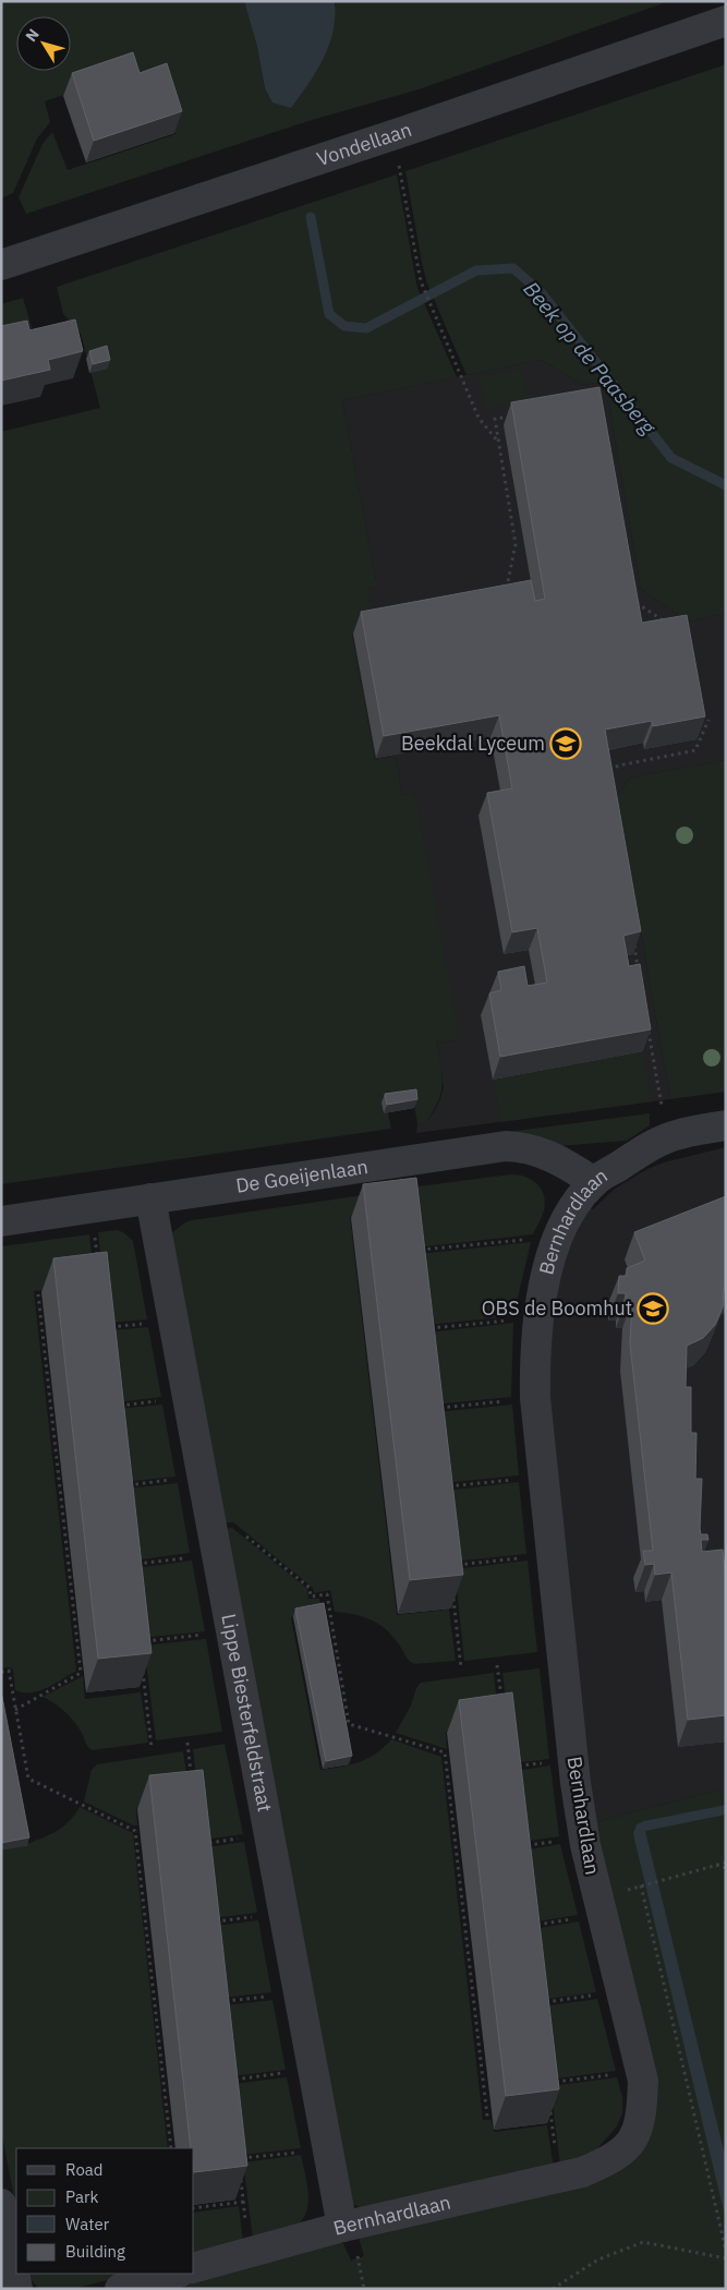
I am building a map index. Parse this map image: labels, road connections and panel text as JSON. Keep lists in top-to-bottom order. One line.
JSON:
{"streets":{"street":["Vondellaan","De Goeijenlaan","Bernhardlaan","Lippe Biesterfeldstraat"]},"crossings":[["De Goeijenlaan","Bernhardlaan"],["De Goeijenlaan","Lippe Biesterfeldstraat"],["Bernhardlaan","Lippe Biesterfeldstraat"]],"water":["Beek op de Paasberg"],"places":{"school or university":["Beekdal Lyceum","OBS de Boomhut"]},"legend":["Road","Park","Water","Building"],"north":"top left"}
